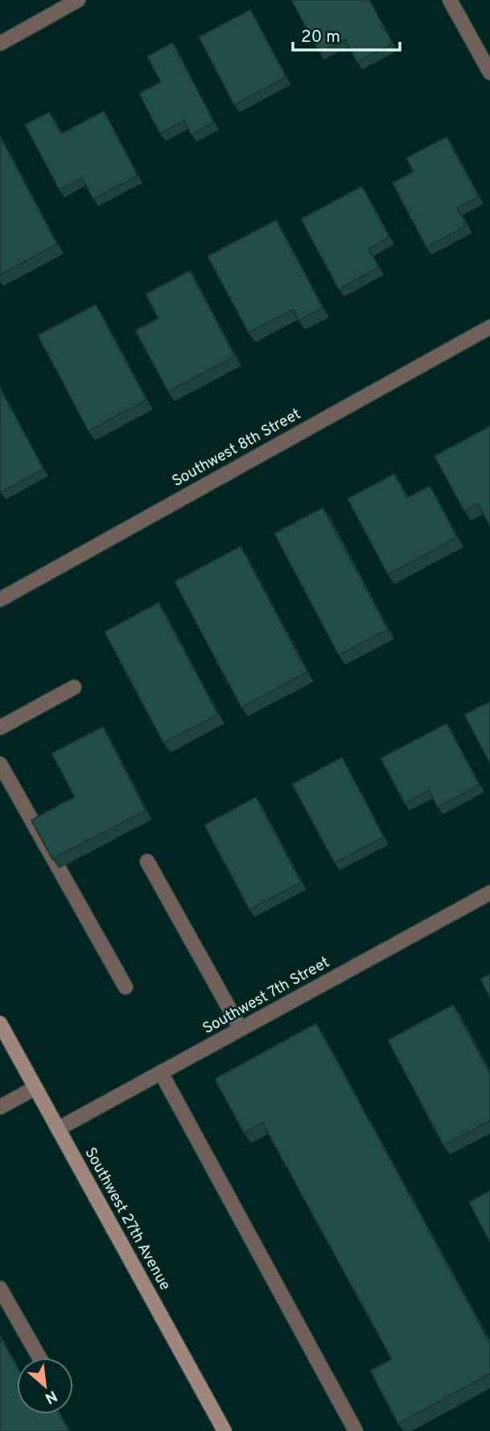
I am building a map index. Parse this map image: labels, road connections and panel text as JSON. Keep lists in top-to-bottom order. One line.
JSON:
{"streets":{"street":["Southwest 8th Street","Southwest 7th Street","Southwest 27th Avenue"]},"crossings":[["Southwest 7th Street","Southwest 27th Avenue"]],"scale_bar":"20 m","north":"bottom right"}
